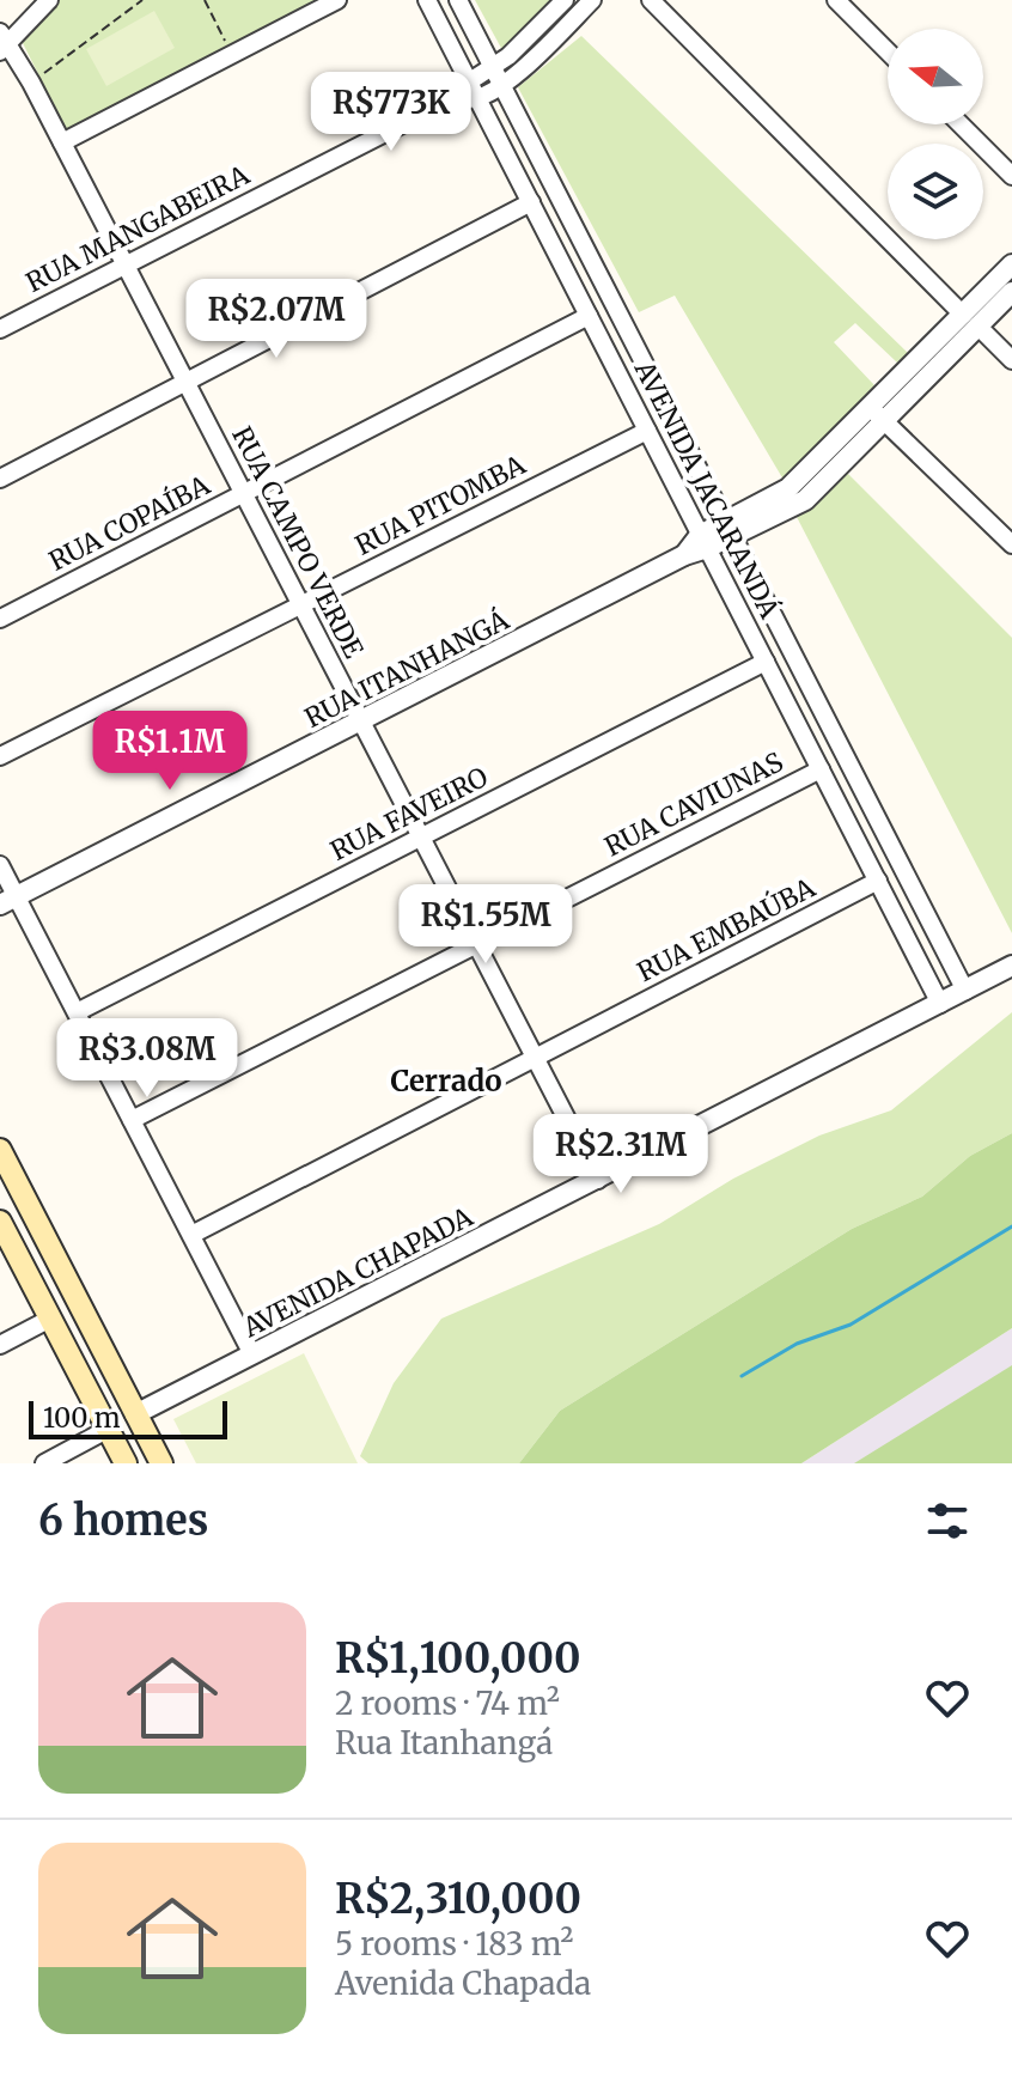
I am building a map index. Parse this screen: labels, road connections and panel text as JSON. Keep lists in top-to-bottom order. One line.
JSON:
{"streets":{"street":["RUA MANGABEIRA","AVENIDA JACARANDÁ","RUA PITOMBA","RUA COPAÍBA","RUA CAMPO VERDE","RUA ITANHANGÁ","RUA CAVIUNAS","RUA FAVEIRO","RUA EMBAÚBA","AVENIDA CHAPADA"]},"crossings":[["RUA MANGABEIRA","RUA CAMPO VERDE"],["AVENIDA JACARANDÁ","RUA PITOMBA"],["AVENIDA JACARANDÁ","RUA COPAÍBA"],["AVENIDA JACARANDÁ","RUA ITANHANGÁ"],["AVENIDA JACARANDÁ","RUA CAVIUNAS"],["AVENIDA JACARANDÁ","RUA FAVEIRO"],["AVENIDA JACARANDÁ","RUA EMBAÚBA"],["AVENIDA JACARANDÁ","AVENIDA CHAPADA"],["RUA PITOMBA","RUA CAMPO VERDE"],["RUA COPAÍBA","RUA CAMPO VERDE"],["RUA CAMPO VERDE","RUA ITANHANGÁ"],["RUA CAMPO VERDE","RUA CAVIUNAS"],["RUA CAMPO VERDE","RUA FAVEIRO"],["RUA CAMPO VERDE","RUA EMBAÚBA"],["RUA CAMPO VERDE","AVENIDA CHAPADA"]],"districts":["Cerrado"],"scale_bar":"100 m","north":"left","page":{"price":["R$773K","R$2.07M","R$1.1M","R$1.55M","R$3.08M","R$2.31M"],"scale":"100 m","heading":"6 homes","list":[{"name":"R$1,100,000","note":"2 rooms · 74 m² · Rua Itanhangá"},{"name":"R$2,310,000","note":"5 rooms · 183 m² · Avenida Chapada"}]}}
